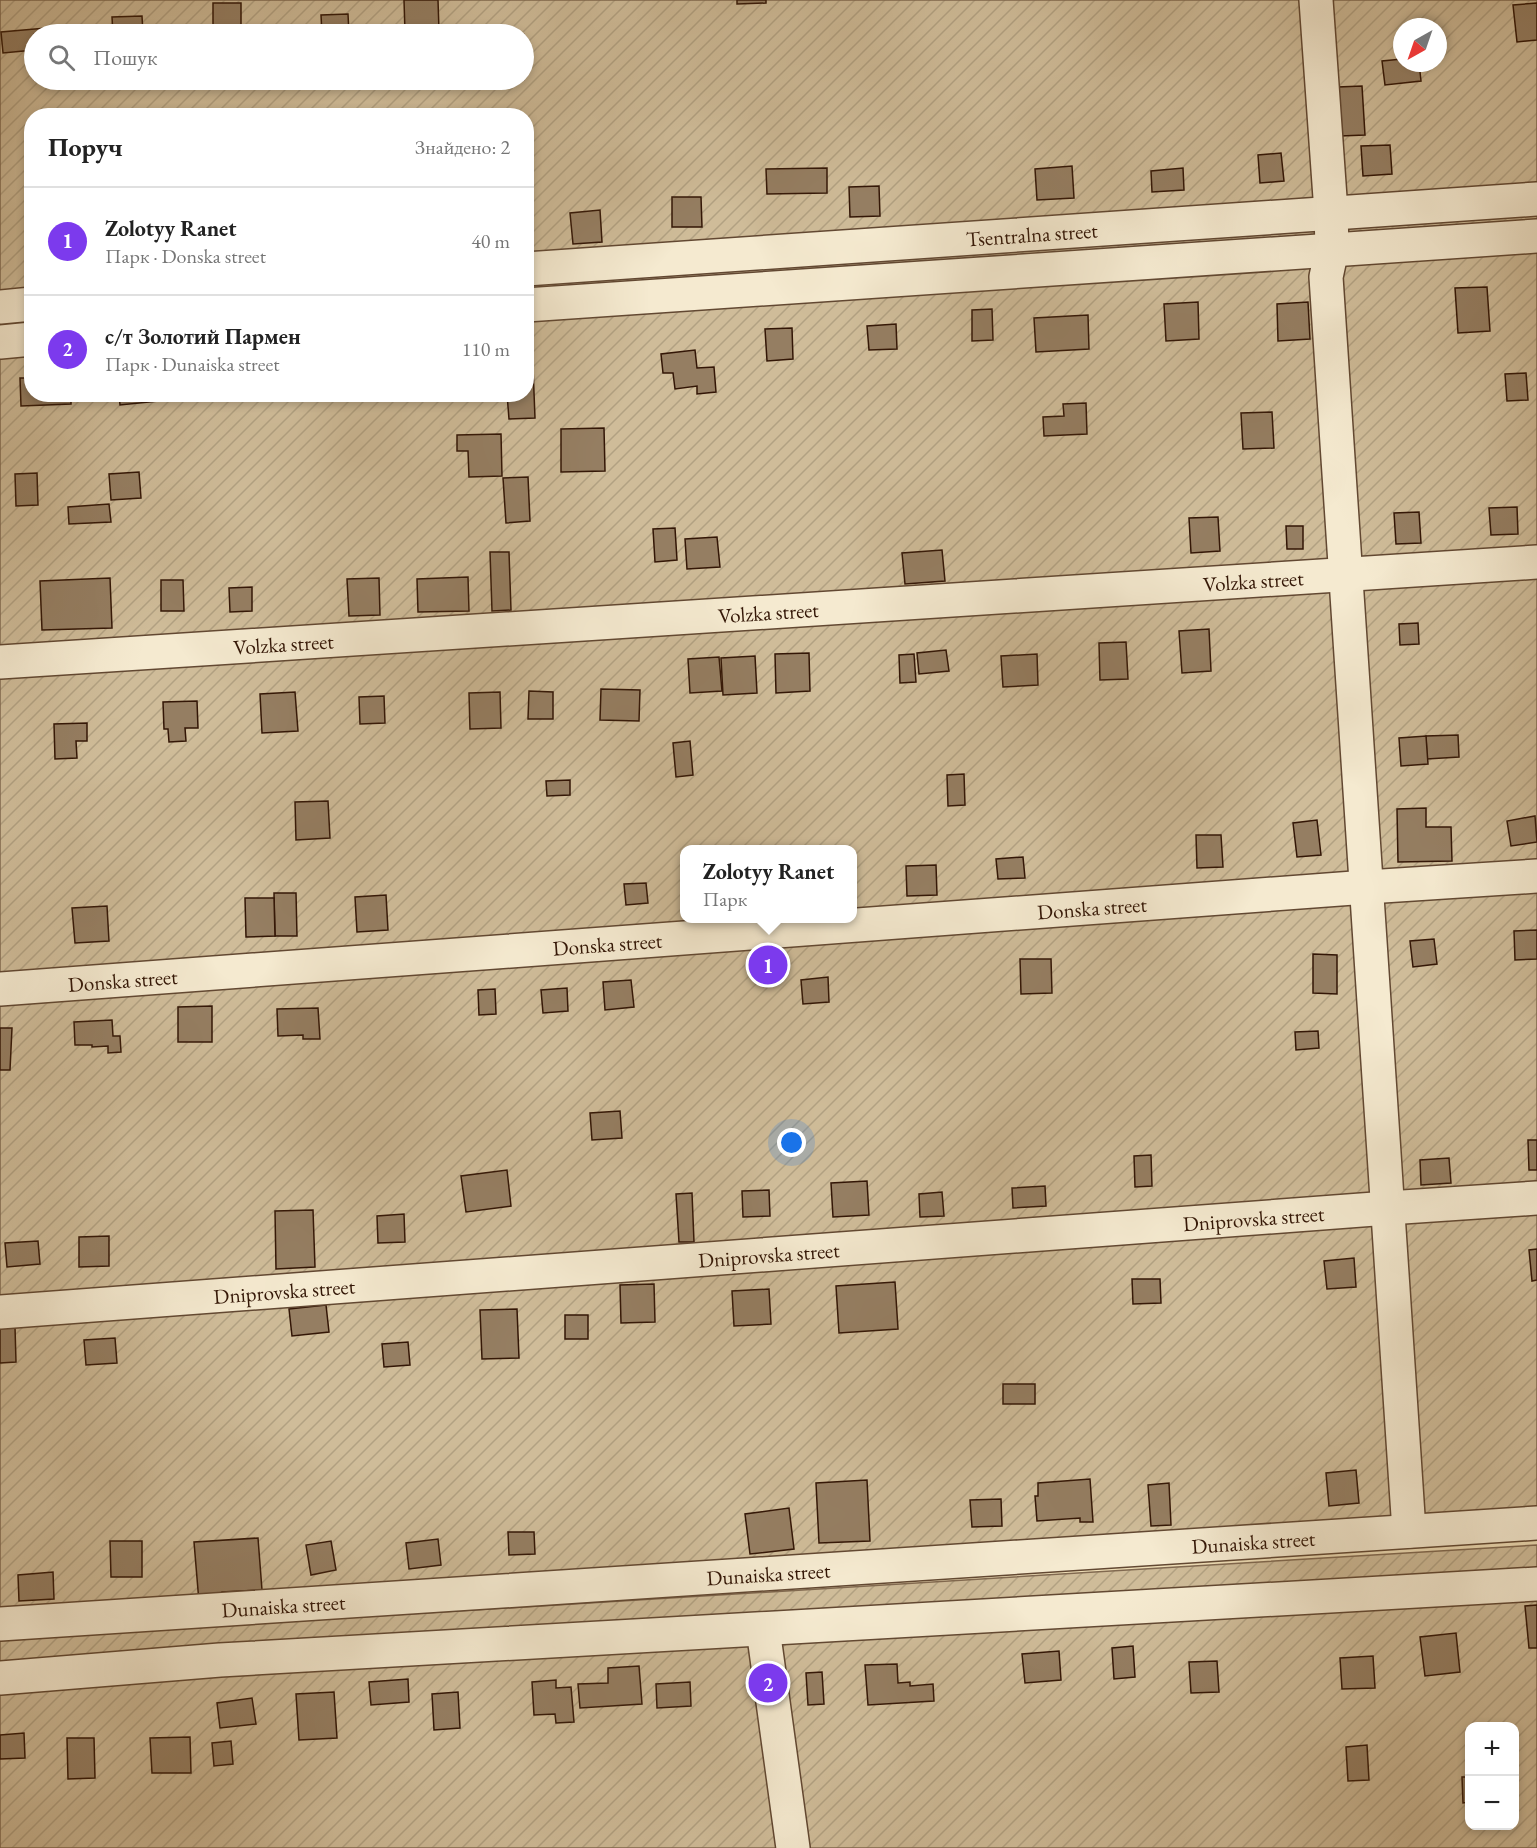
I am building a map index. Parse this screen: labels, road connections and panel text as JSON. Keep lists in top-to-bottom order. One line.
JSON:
{"streets":{"street":["Tsentralna street","Volzka street","Donska street","Dniprovska street","Dunaiska street"]},"north":"bottom left","page":{"search":"Пошук","heading":["Поруч","Знайдено: 2"],"list":[{"mark":"1","name":"Zolotyy Ranet","note":"Парк · Donska street","value":"40 m"},{"mark":"2","name":"с/т Золотий Пармен","note":"Парк · Dunaiska street","value":"110 m"}],"popup":["Zolotyy Ranet","Парк"],"pins":["1","2"],"map_buttons":["+","−"]}}
